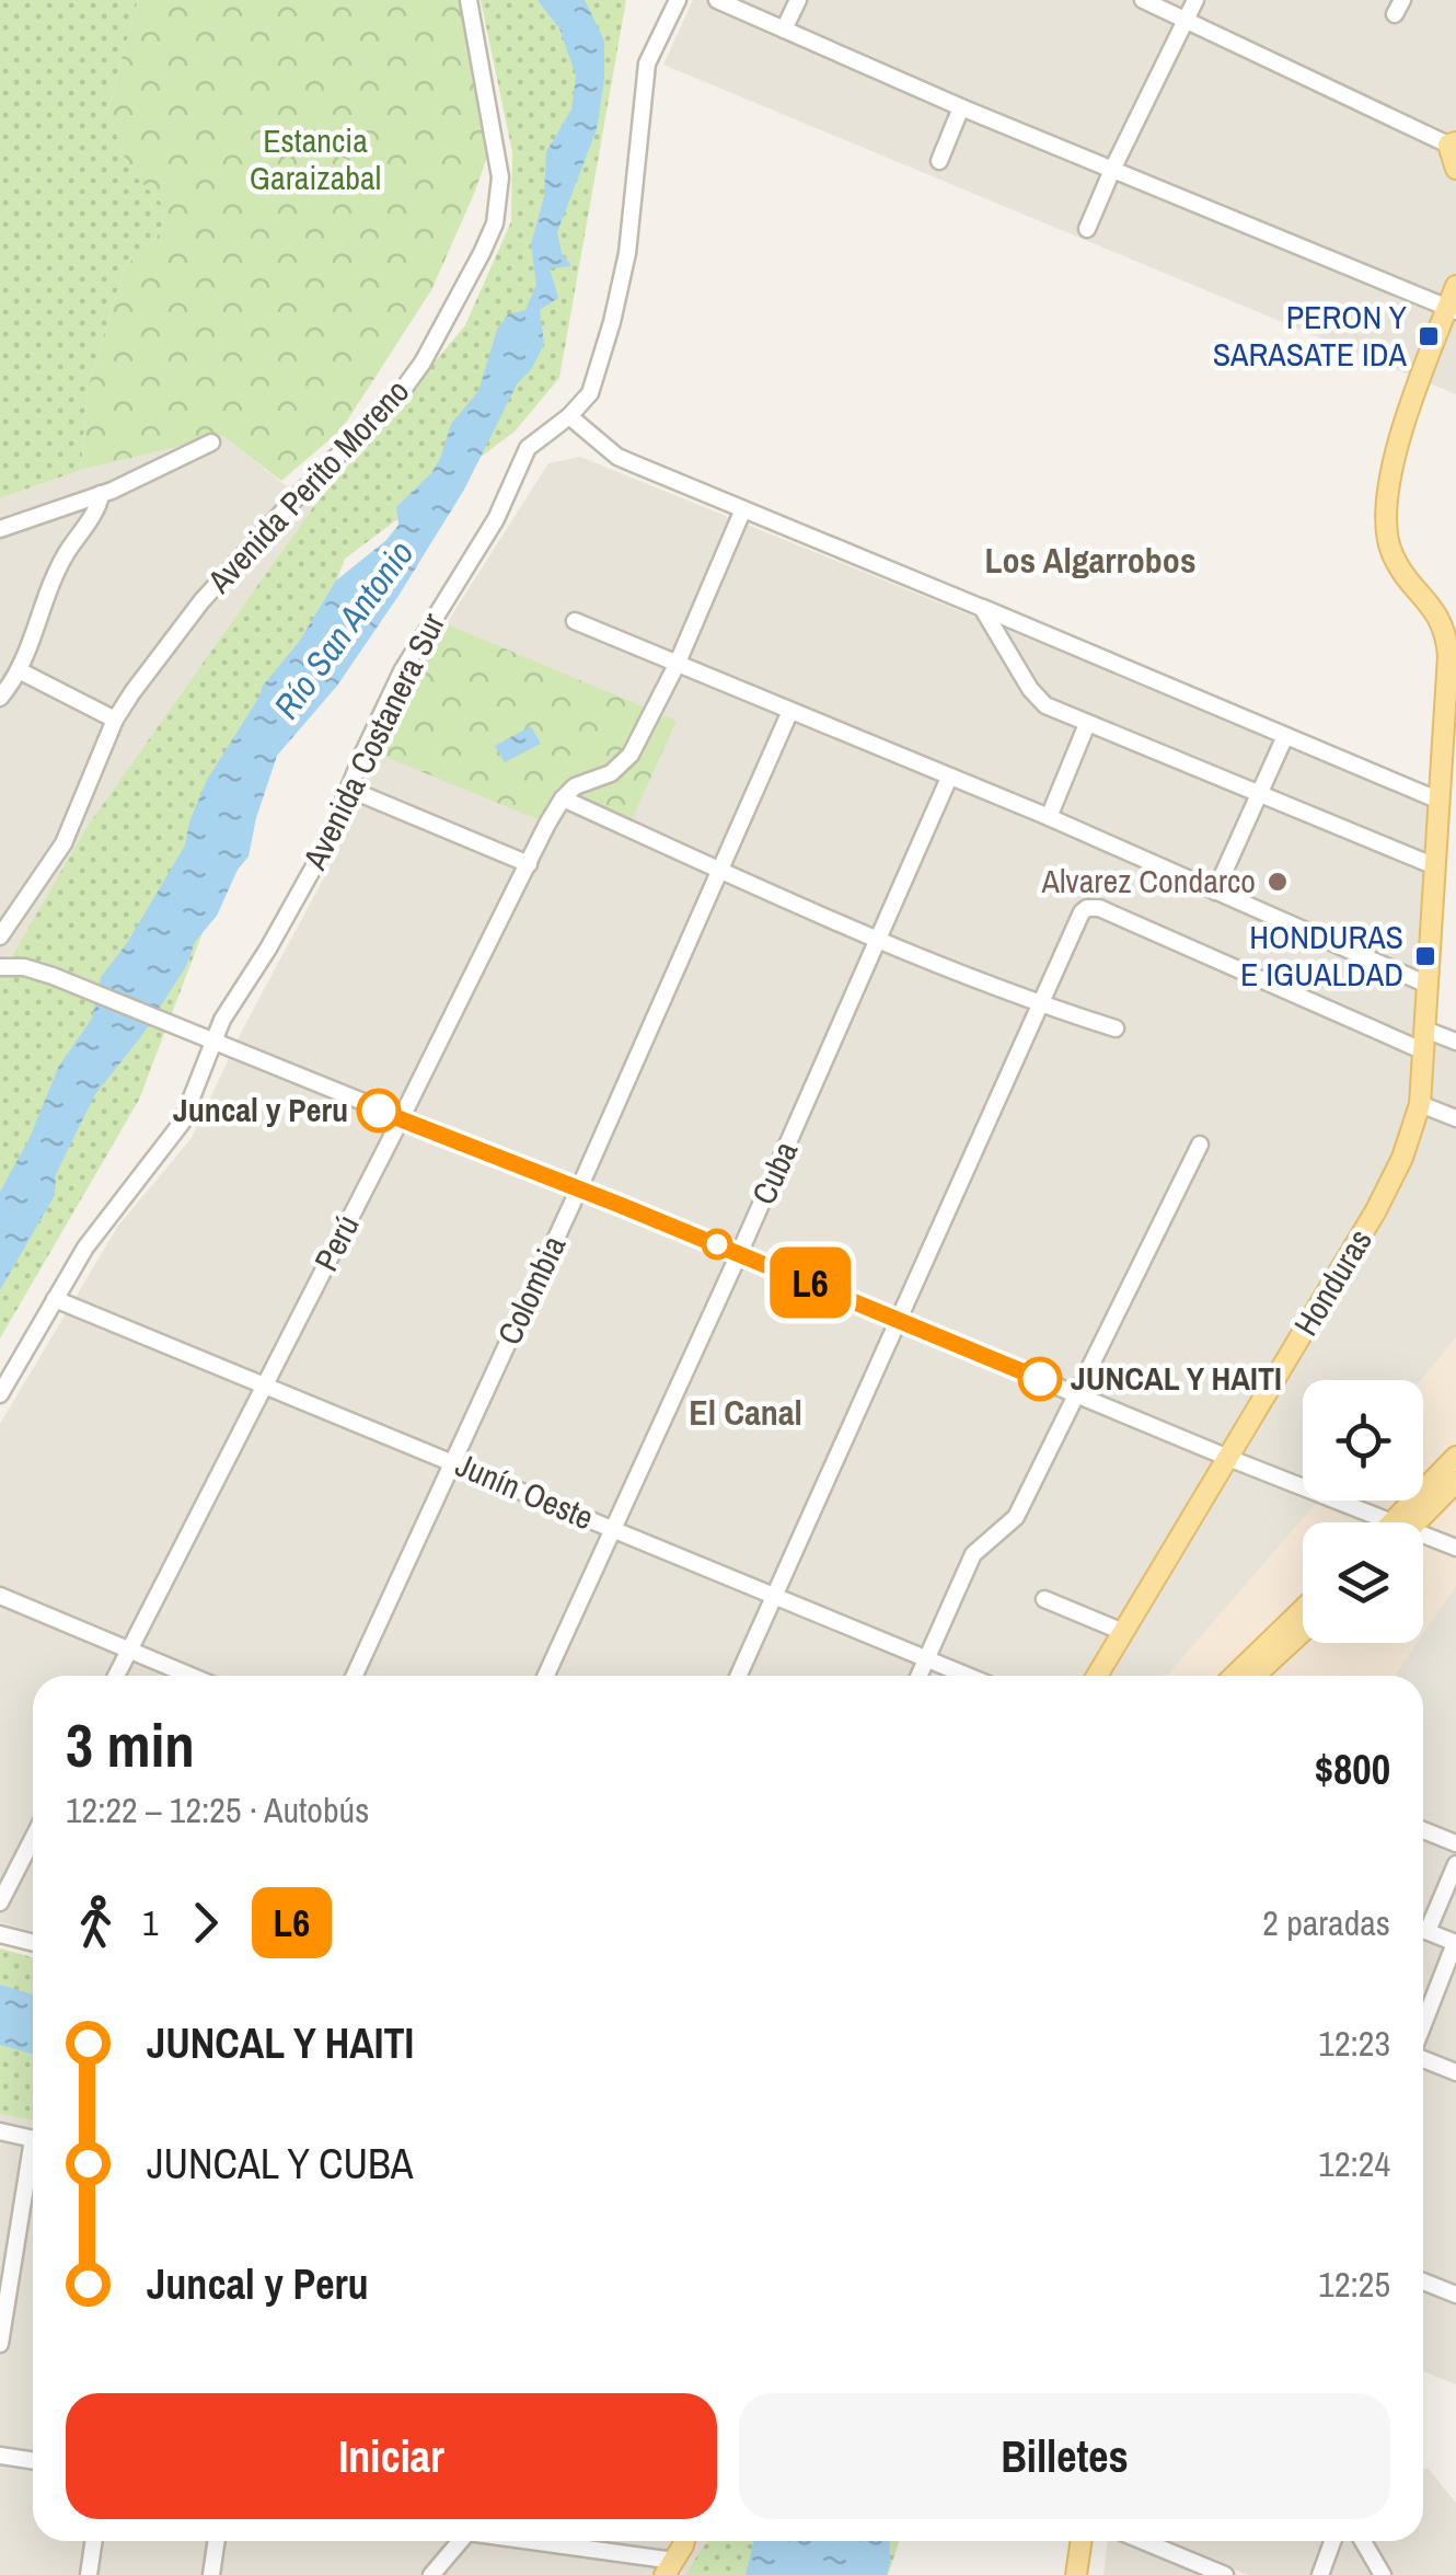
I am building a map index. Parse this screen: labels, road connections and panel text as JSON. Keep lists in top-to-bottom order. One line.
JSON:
{"streets":{"main road":["Honduras"],"street":["Avenida Perito Moreno","Avenida Costanera Sur","Cuba","Perú","Colombia","Junín Oeste"]},"crossings":[["Avenida Costanera Sur","Junín Oeste"],["Cuba","Junín Oeste"],["Perú","Junín Oeste"],["Colombia","Junín Oeste"]],"districts":["Los Algarrobos","El Canal"],"water":["Río San Antonio"],"parks":["Estancia Garaizabal"],"places":{"transit":["PERON Y SARASATE IDA","HONDURAS E IGUALDAD"],"other":["Alvarez Condarco","Juncal y Peru","JUNCAL Y HAITI"]},"lines":["bus line L6"],"page":{"on_map":"L6","heading":["3 min","12:22 – 12:25 · Autobús","$800"],"legs":["1","L6","2 paradas"],"list":[{"name":"JUNCAL Y HAITI","value":"12:23"},{"name":"JUNCAL Y CUBA","value":"12:24"},{"name":"Juncal y Peru","value":"12:25"}],"buttons":["Iniciar","Billetes"]}}
